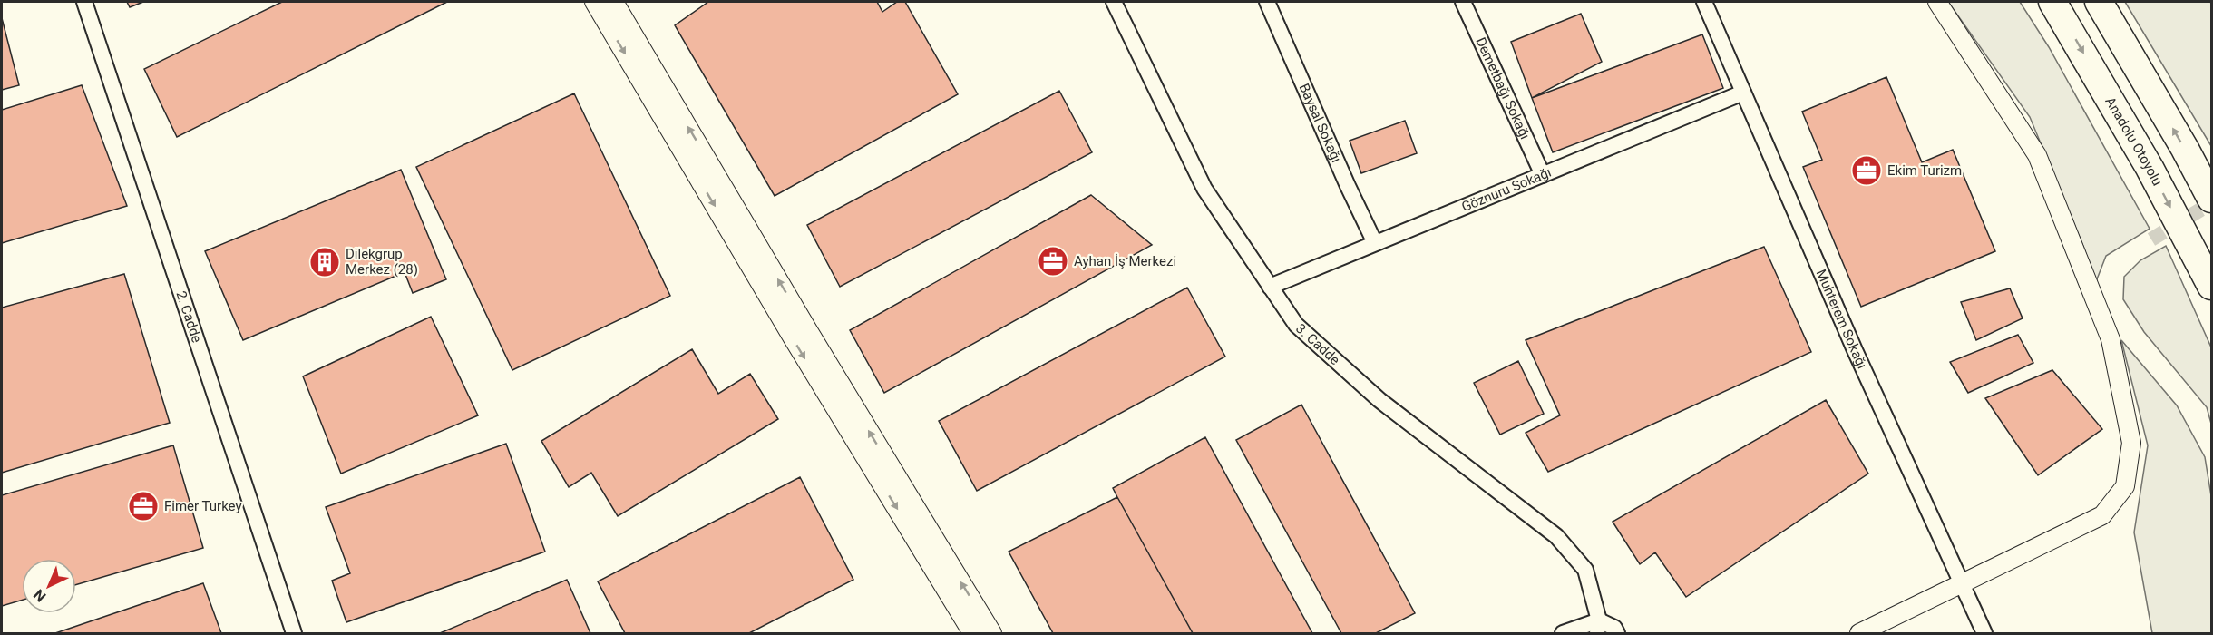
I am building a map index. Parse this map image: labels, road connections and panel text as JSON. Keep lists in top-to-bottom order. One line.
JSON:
{"streets":{"highway":["Anadolu Otoyolu"],"street":["Demetbağı Sokağı","Baysal Sokağı","Göznuru Sokağı","2. Cadde","Muhterem Sokağı","3. Cadde"]},"crossings":[["Demetbağı Sokağı","Göznuru Sokağı"],["Baysal Sokağı","Göznuru Sokağı"],["Göznuru Sokağı","Muhterem Sokağı"],["Göznuru Sokağı","3. Cadde"]],"places":{"office":["Ekim Turizm","Ayhan İş Merkezi","Fimer Turkey"],"building":["Dilekgrup Merkez (28)"]},"north":"bottom left"}
